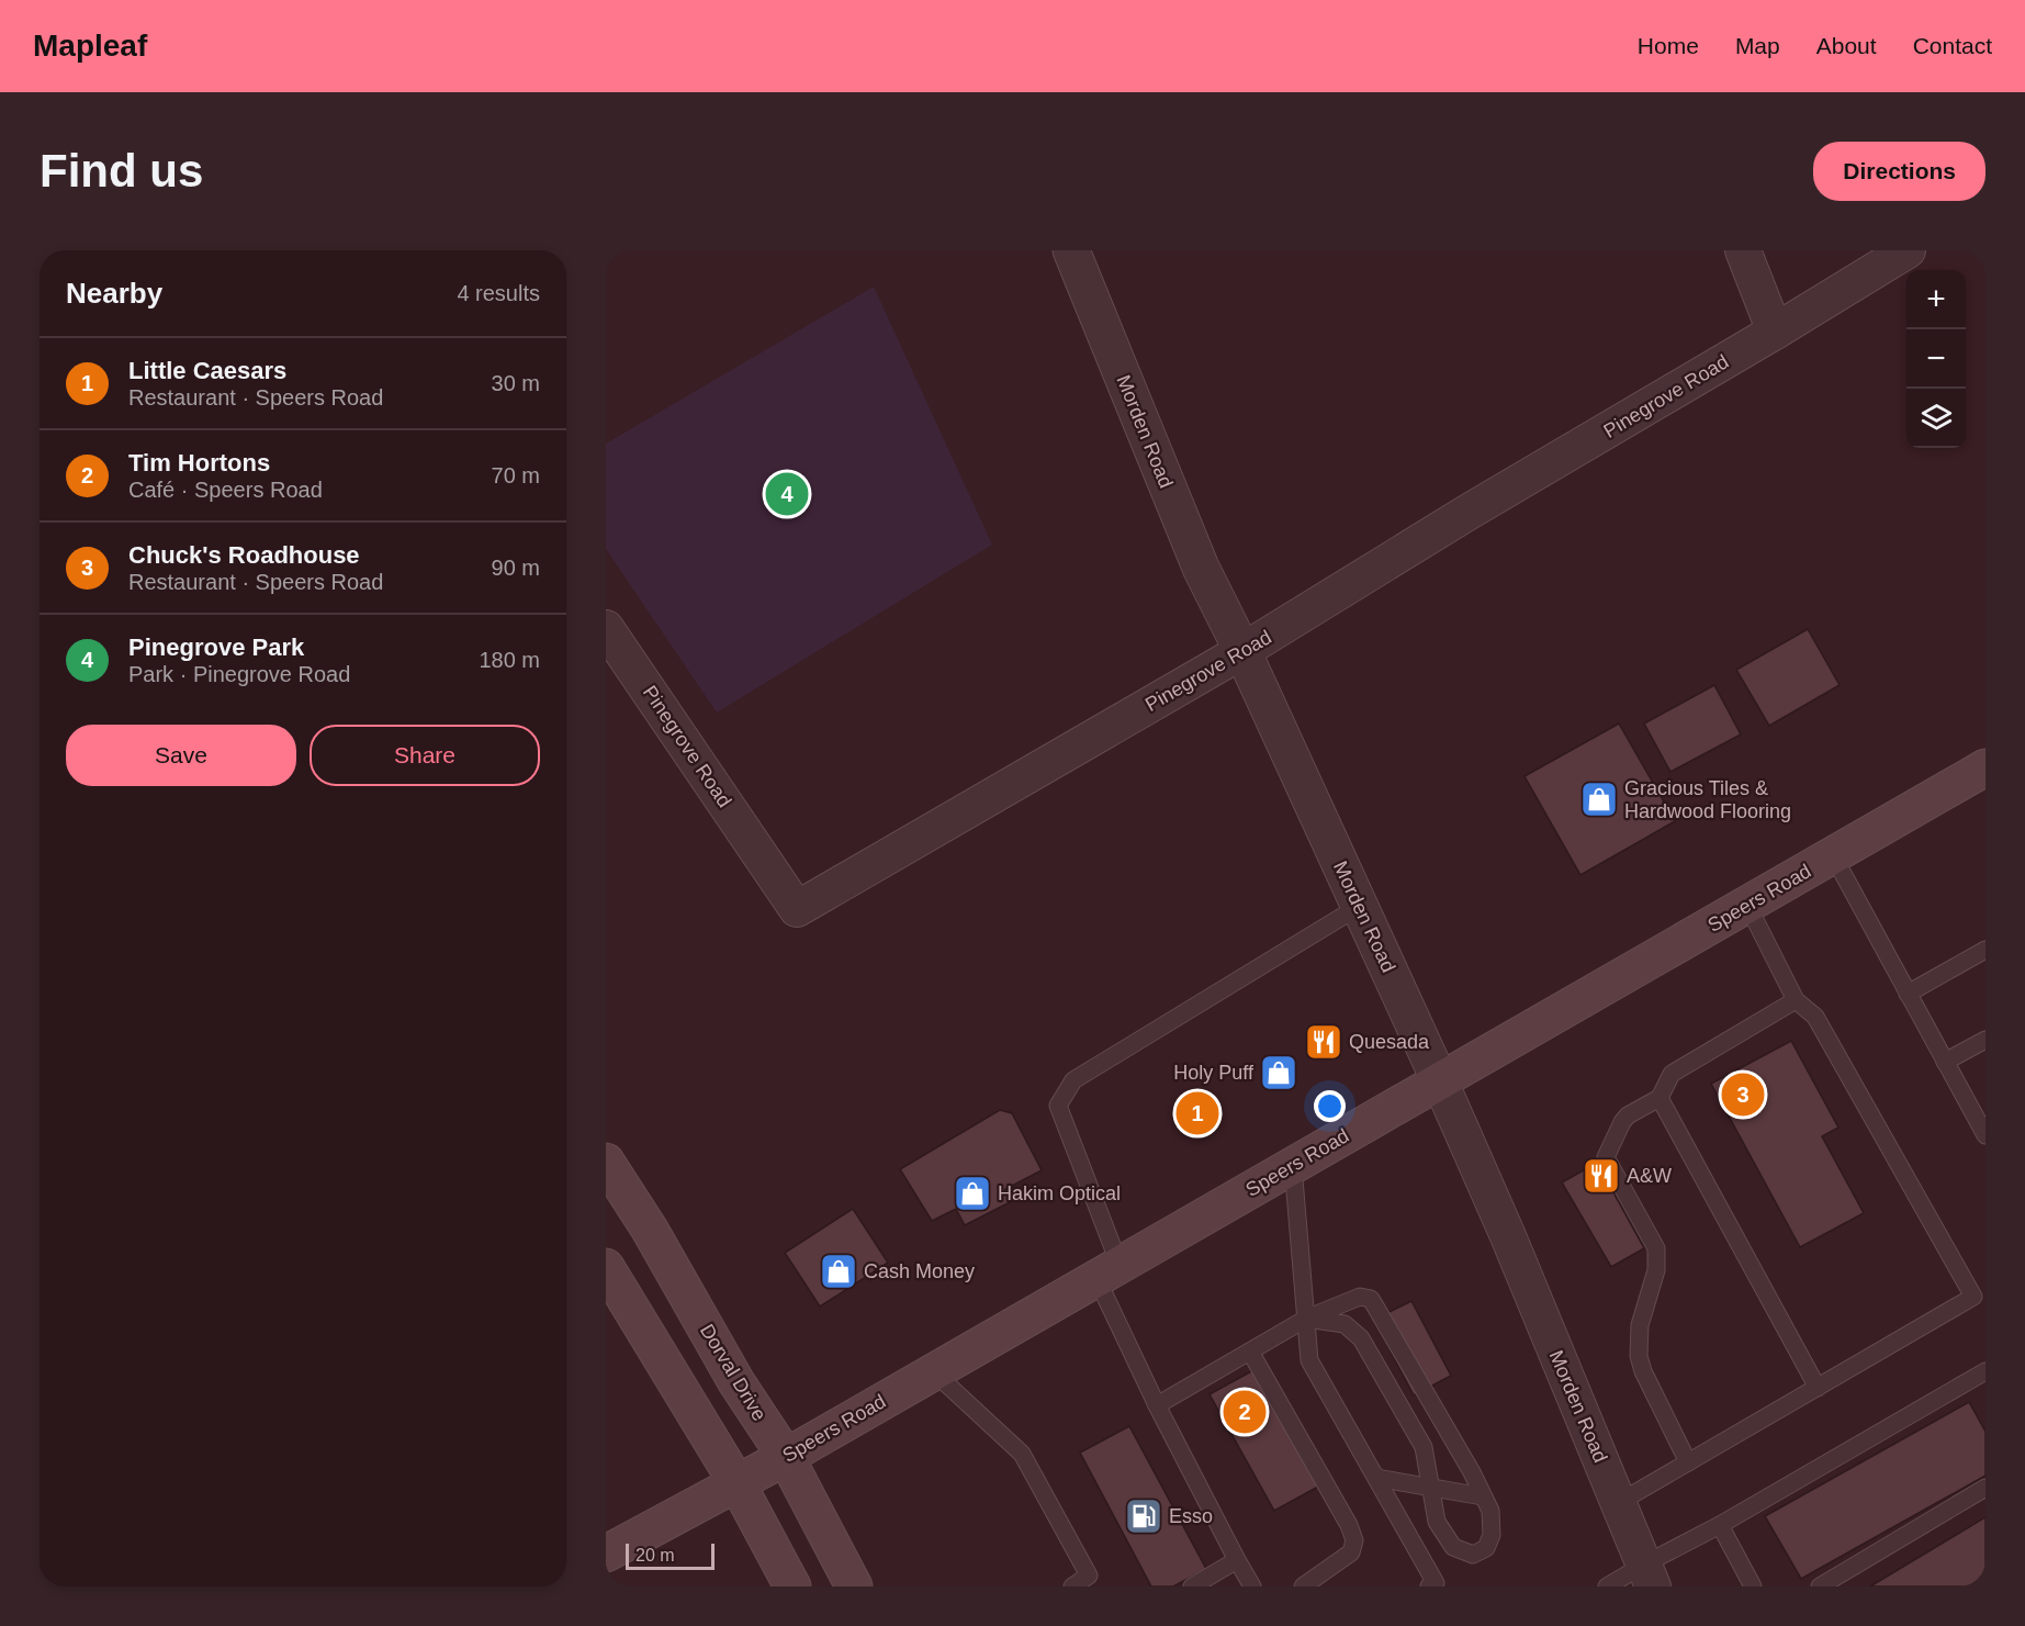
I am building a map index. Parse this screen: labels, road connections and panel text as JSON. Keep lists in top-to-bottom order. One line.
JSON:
{"streets":{"main road":["Speers Road","Dorval Drive"],"street":["Pinegrove Road","Morden Road"]},"crossings":[["Pinegrove Road","Morden Road"],["Morden Road","Speers Road"],["Speers Road","Dorval Drive"]],"places":{"shop":["Gracious Tiles & Hardwood Flooring","Holy Puff","Hakim Optical","Cash Money"],"restaurant":["Quesada","A&W"],"fuel station":["Esso"]},"scale_bar":"20 m","page":{"header":"Mapleaf","nav":["Home","Map","About","Contact"],"buttons":["Directions",["Save","Share"]],"title":"Find us","heading":["Nearby","4 results"],"map_buttons":["+","−"],"list":[{"mark":"1","name":"Little Caesars","note":"Restaurant · Speers Road","value":"30 m"},{"mark":"2","name":"Tim Hortons","note":"Café · Speers Road","value":"70 m"},{"mark":"3","name":"Chuck's Roadhouse","note":"Restaurant · Speers Road","value":"90 m"},{"mark":"4","name":"Pinegrove Park","note":"Park · Pinegrove Road","value":"180 m"}],"pins":["4","3","1","2"],"scale":"20 m"}}
